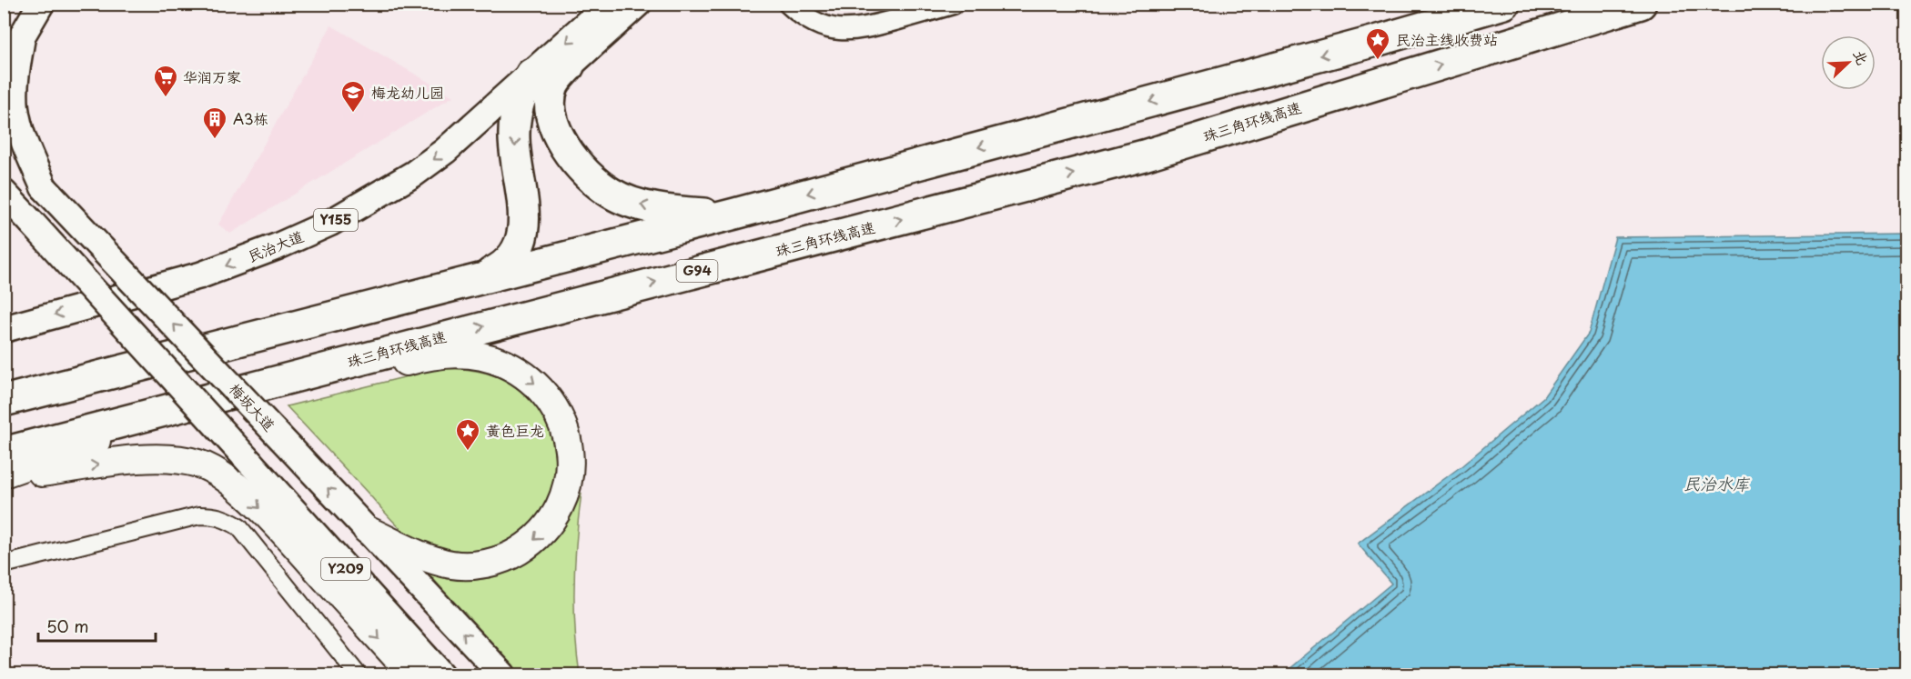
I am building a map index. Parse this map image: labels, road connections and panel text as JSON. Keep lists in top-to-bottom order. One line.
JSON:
{"streets":{"highway":["珠三角环线高速","G94"],"main road":["Y155","民治大道","梅坂大道","Y209"]},"one_way":["民治大道"],"water":["民治水库"],"places":{"place":["民治主线收费站","黄色巨龙"],"supermarket":["华润万家"],"school or university":["梅龙幼儿园"],"building":["A3栋"]},"scale_bar":"50 m","north":"top right"}
